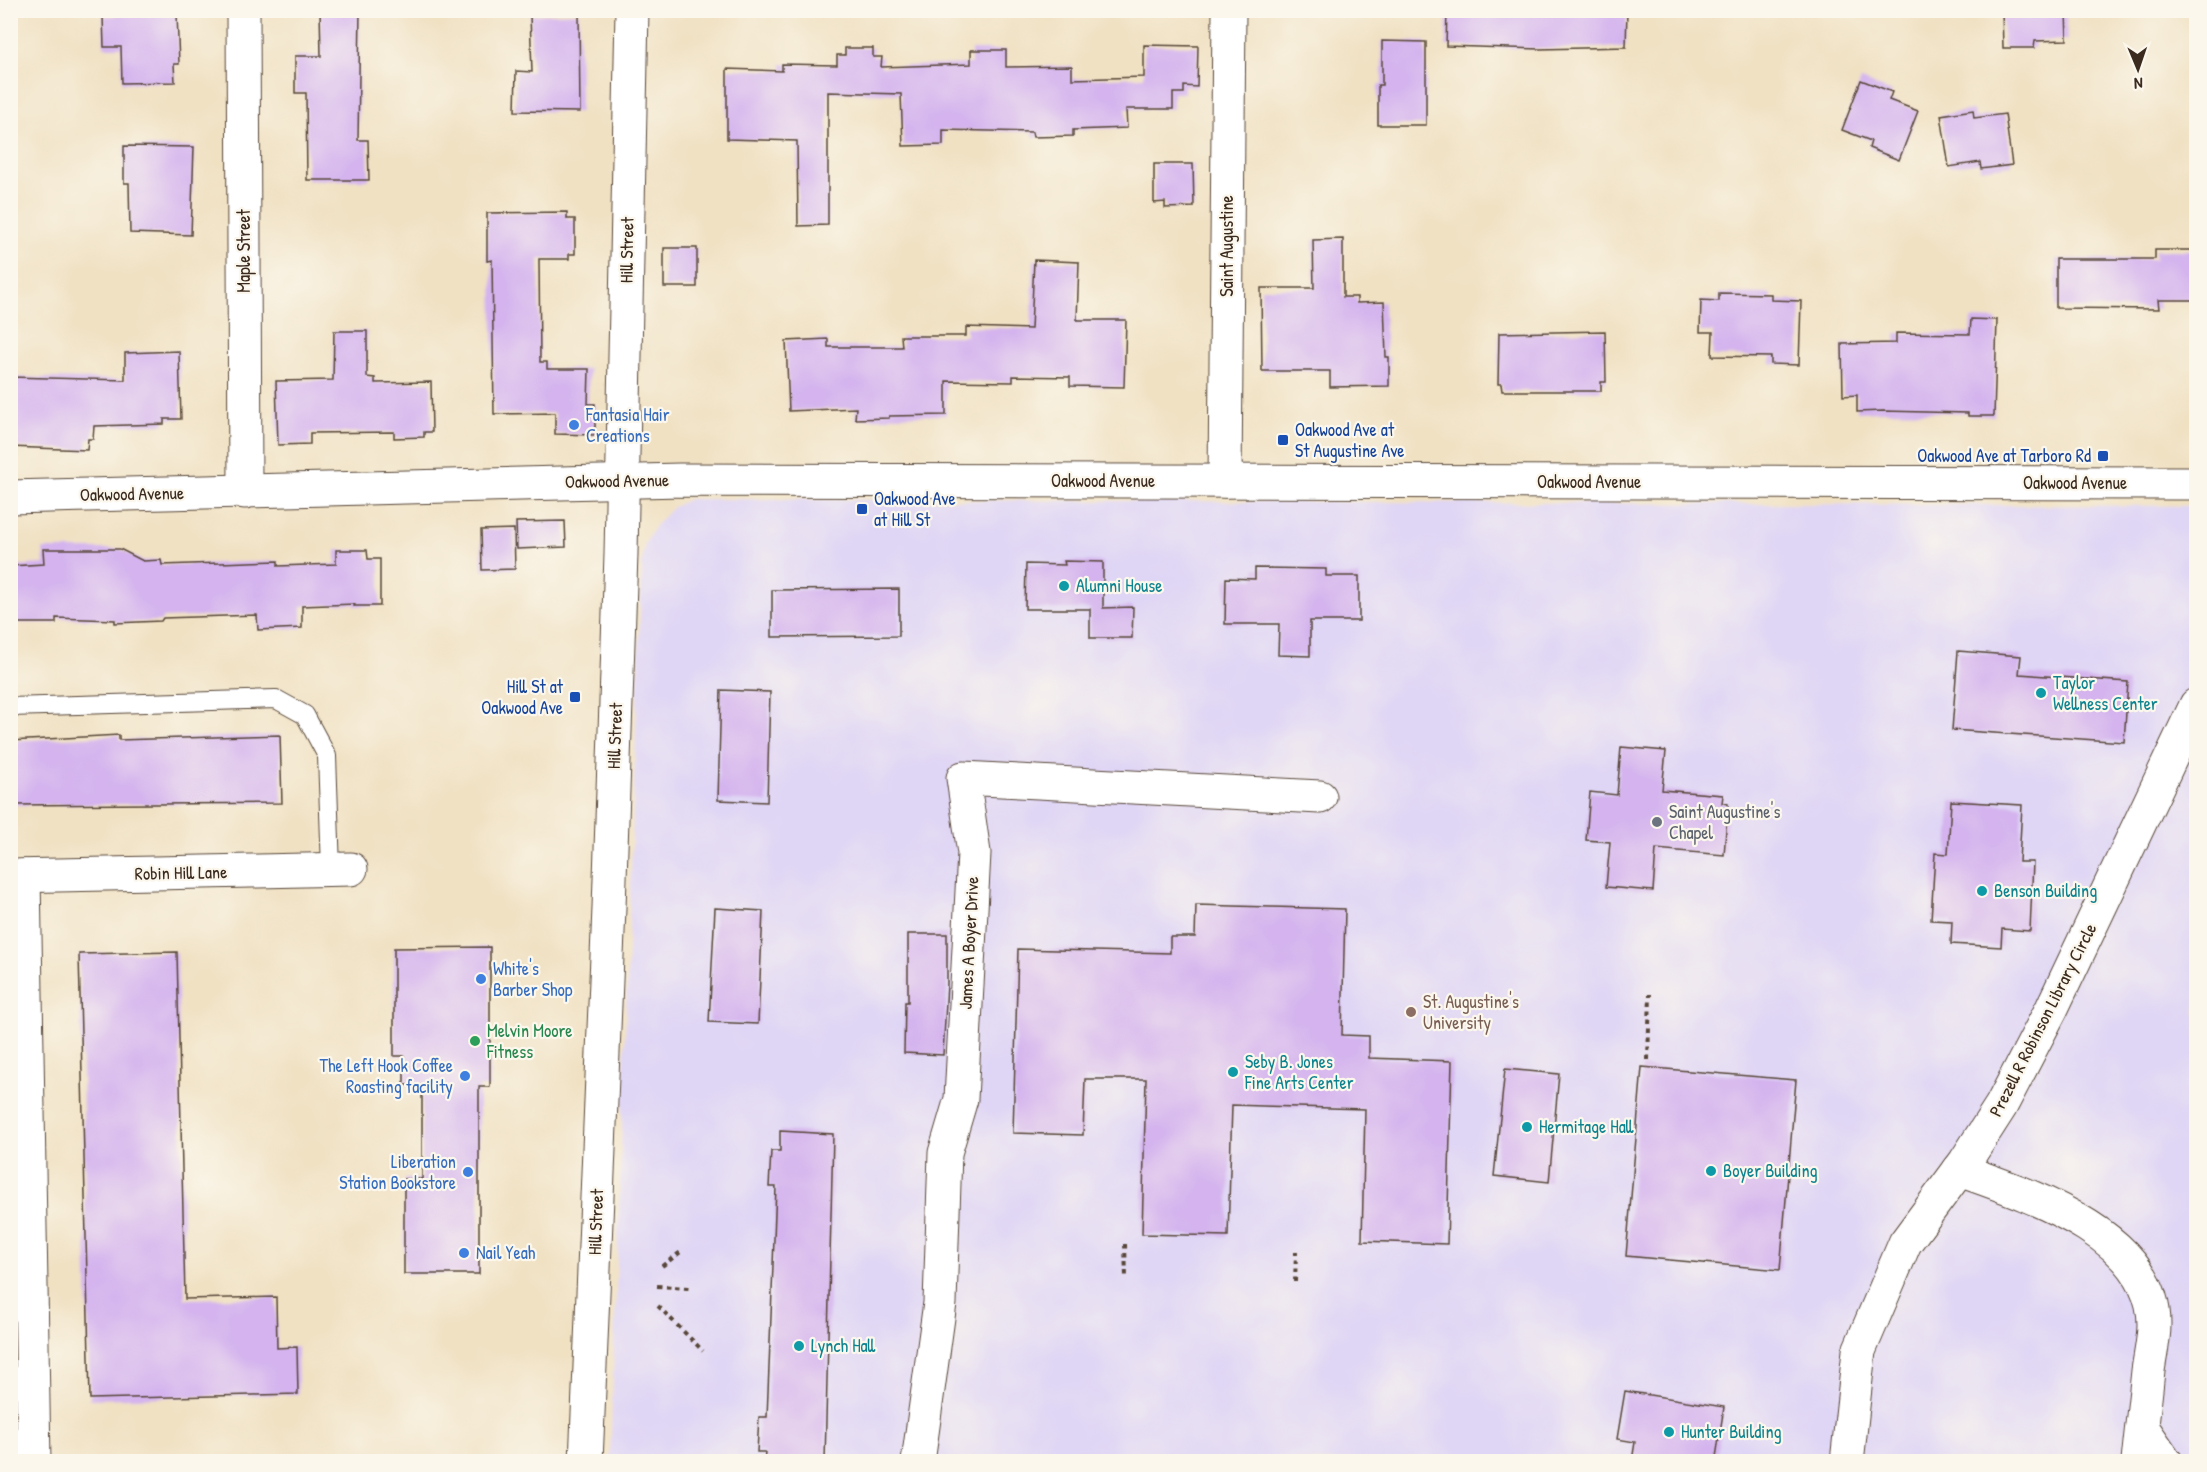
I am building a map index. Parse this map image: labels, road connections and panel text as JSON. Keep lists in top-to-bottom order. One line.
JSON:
{"streets":{"street":["Saint Augustine","Hill Street","Maple Street","Oakwood Avenue","Robin Hill Lane","James A Boyer Drive","Prezell R Robinson Library Circle"]},"crossings":[["Saint Augustine","Oakwood Avenue"],["Hill Street","Oakwood Avenue"],["Maple Street","Oakwood Avenue"]],"places":{"other":["Fantasia Hair Creations","Alumni House","Taylor Wellness Center","Saint Augustine's Chapel","Benson Building","White's Barber Shop","St. Augustine's University","Melvin Moore Fitness","Seby B. Jones Fine Arts Center","The Left Hook Coffee Roasting facility","Hermitage Hall","Boyer Building","Liberation Station Bookstore","Nail Yeah","Lynch Hall","Hunter Building"],"transit":["Oakwood Ave at St Augustine Ave","Oakwood Ave at Tarboro Rd","Oakwood Ave at Hill St","Hill St at Oakwood Ave"]},"north":"bottom"}
